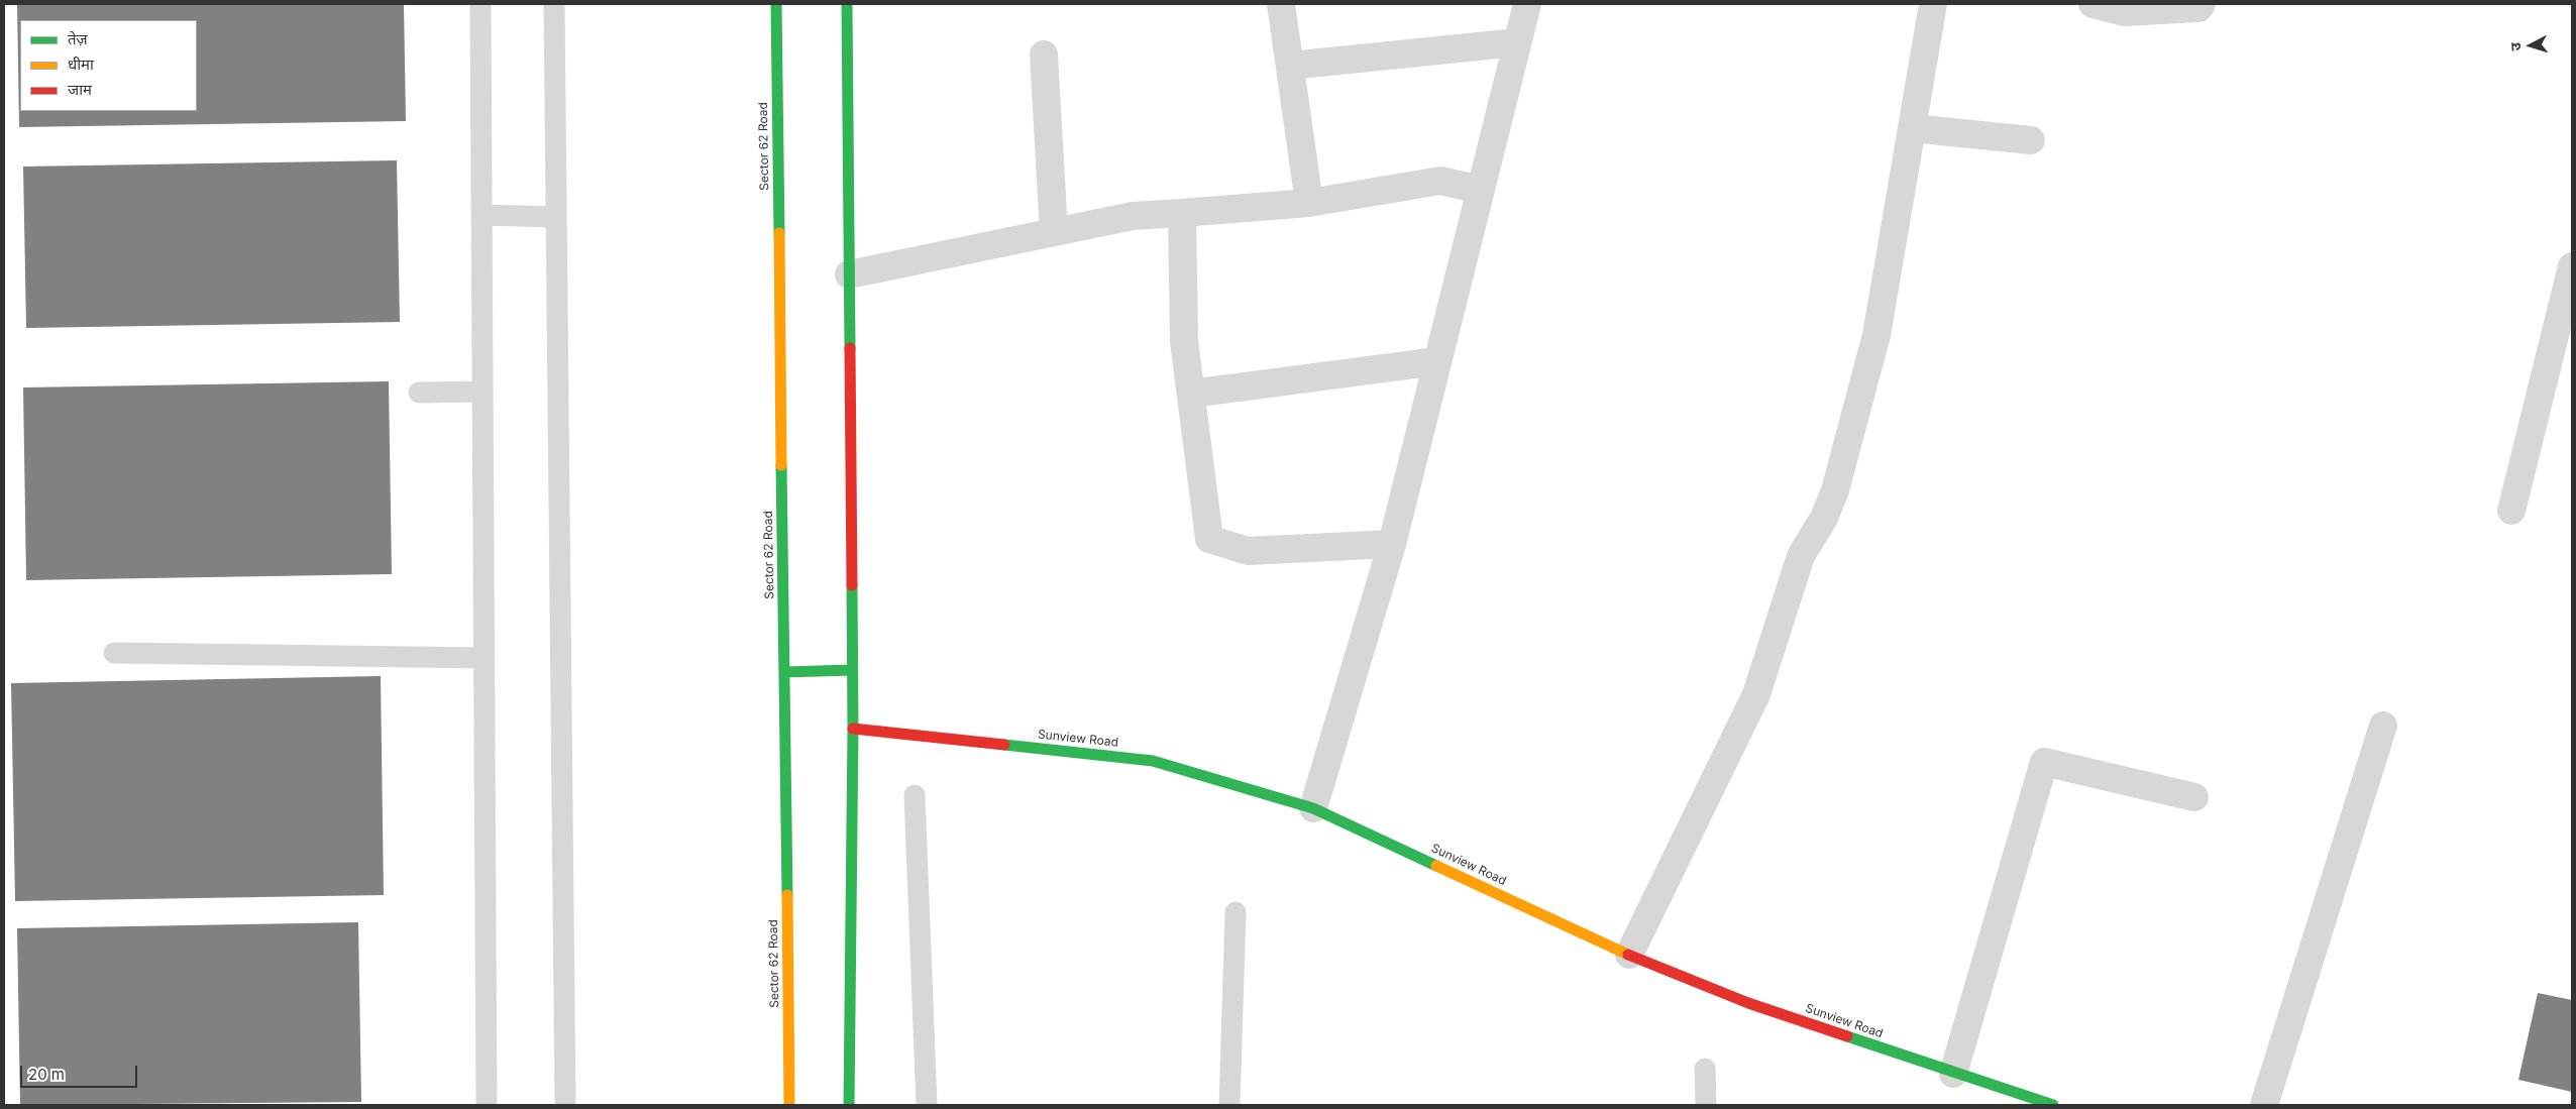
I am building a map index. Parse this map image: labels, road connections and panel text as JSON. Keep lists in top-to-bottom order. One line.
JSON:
{"streets":{"street":["Sector 62 Road","Sunview Road"]},"legend":["तेज़","धीमा","जाम"],"scale_bar":"20 m","north":"left"}
